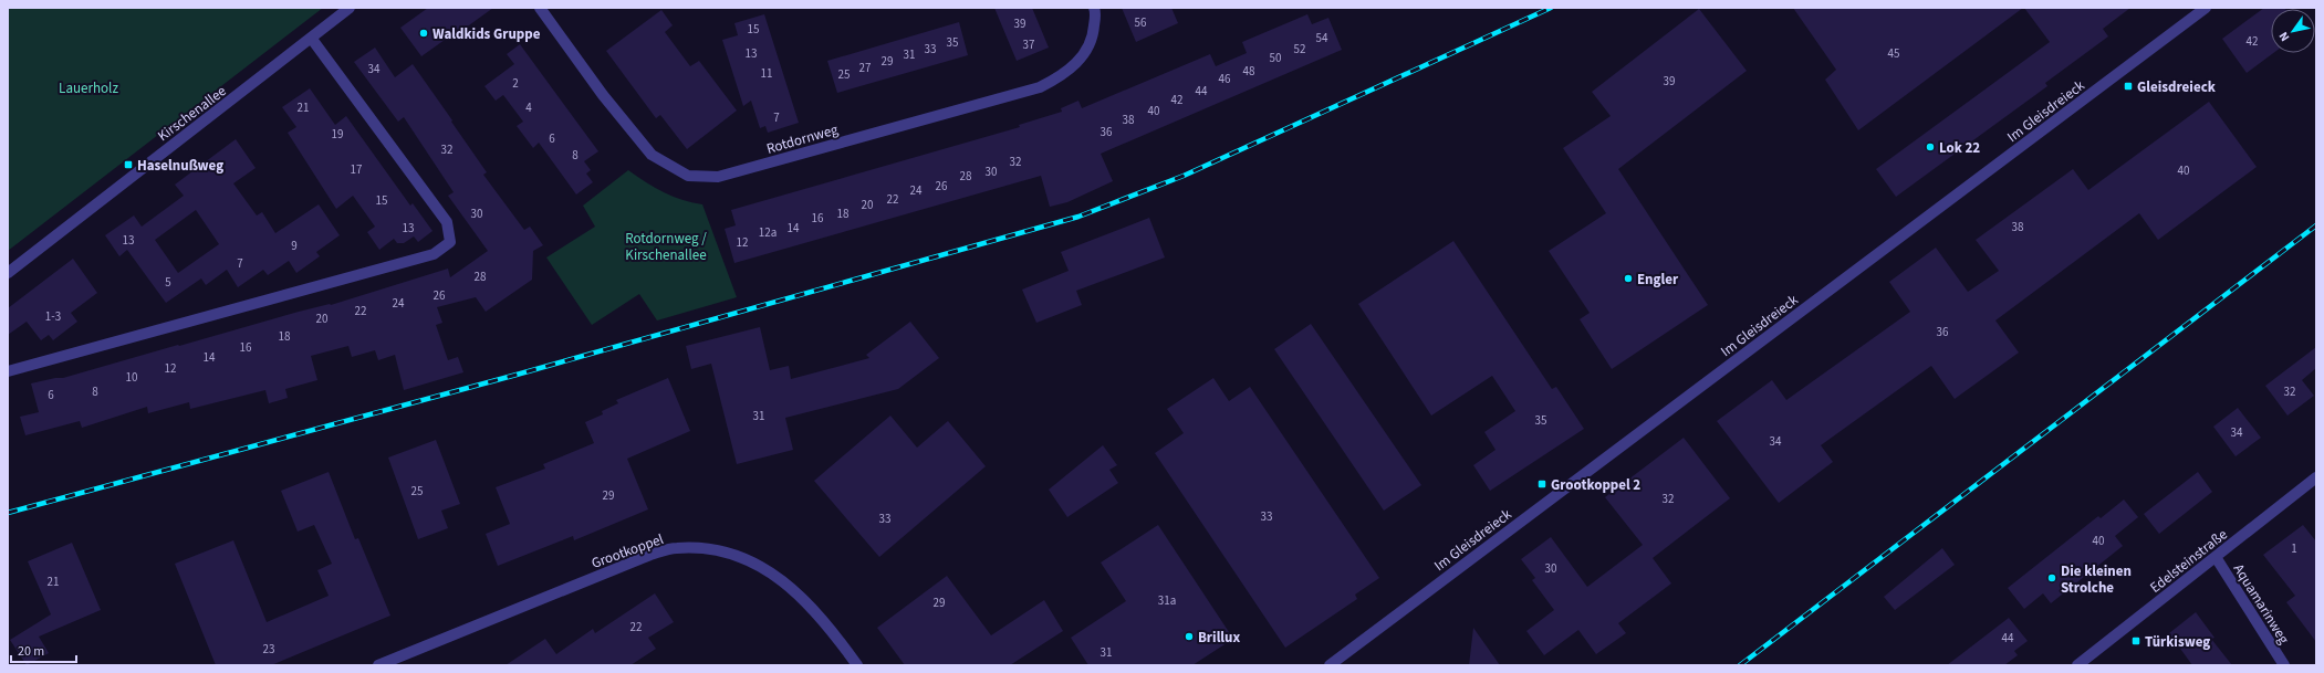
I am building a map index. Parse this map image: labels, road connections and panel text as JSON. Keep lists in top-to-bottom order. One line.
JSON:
{"streets":{"street":["Im Gleisdreieck","Kirschenallee","Rotdornweg","Grootkoppel","Edelsteinstraße","Aquamarinweg"]},"crossings":[["Edelsteinstraße","Aquamarinweg"]],"parks":["Lauerholz","Rotdornweg / Kirschenallee"],"places":{"other":["Waldkids Gruppe","Lok 22","Engler","Die kleinen Strolche","Brillux"],"transit":["Gleisdreieck","Haselnußweg","Grootkoppel 2","Türkisweg"]},"house_numbers":["56","39","15","54","42","35","37","33","52","13","45","31","50","29","27","34","48","11","25","46","39","2","44","42","21","4","40","7","38","36","19","6","32","8","32","17","40","30","28","26","24","22","15","20","30","18","16","38","13","14","12a","13","12","9","7","28","5","26","24","22","1-3","20","36","18","16","14","12","10","8","32","6","31","35","34","34","25","29","32","33","33","40","1","30","21","31a","29","22","44","23","31"],"scale_bar":"20 m","north":"bottom left"}
